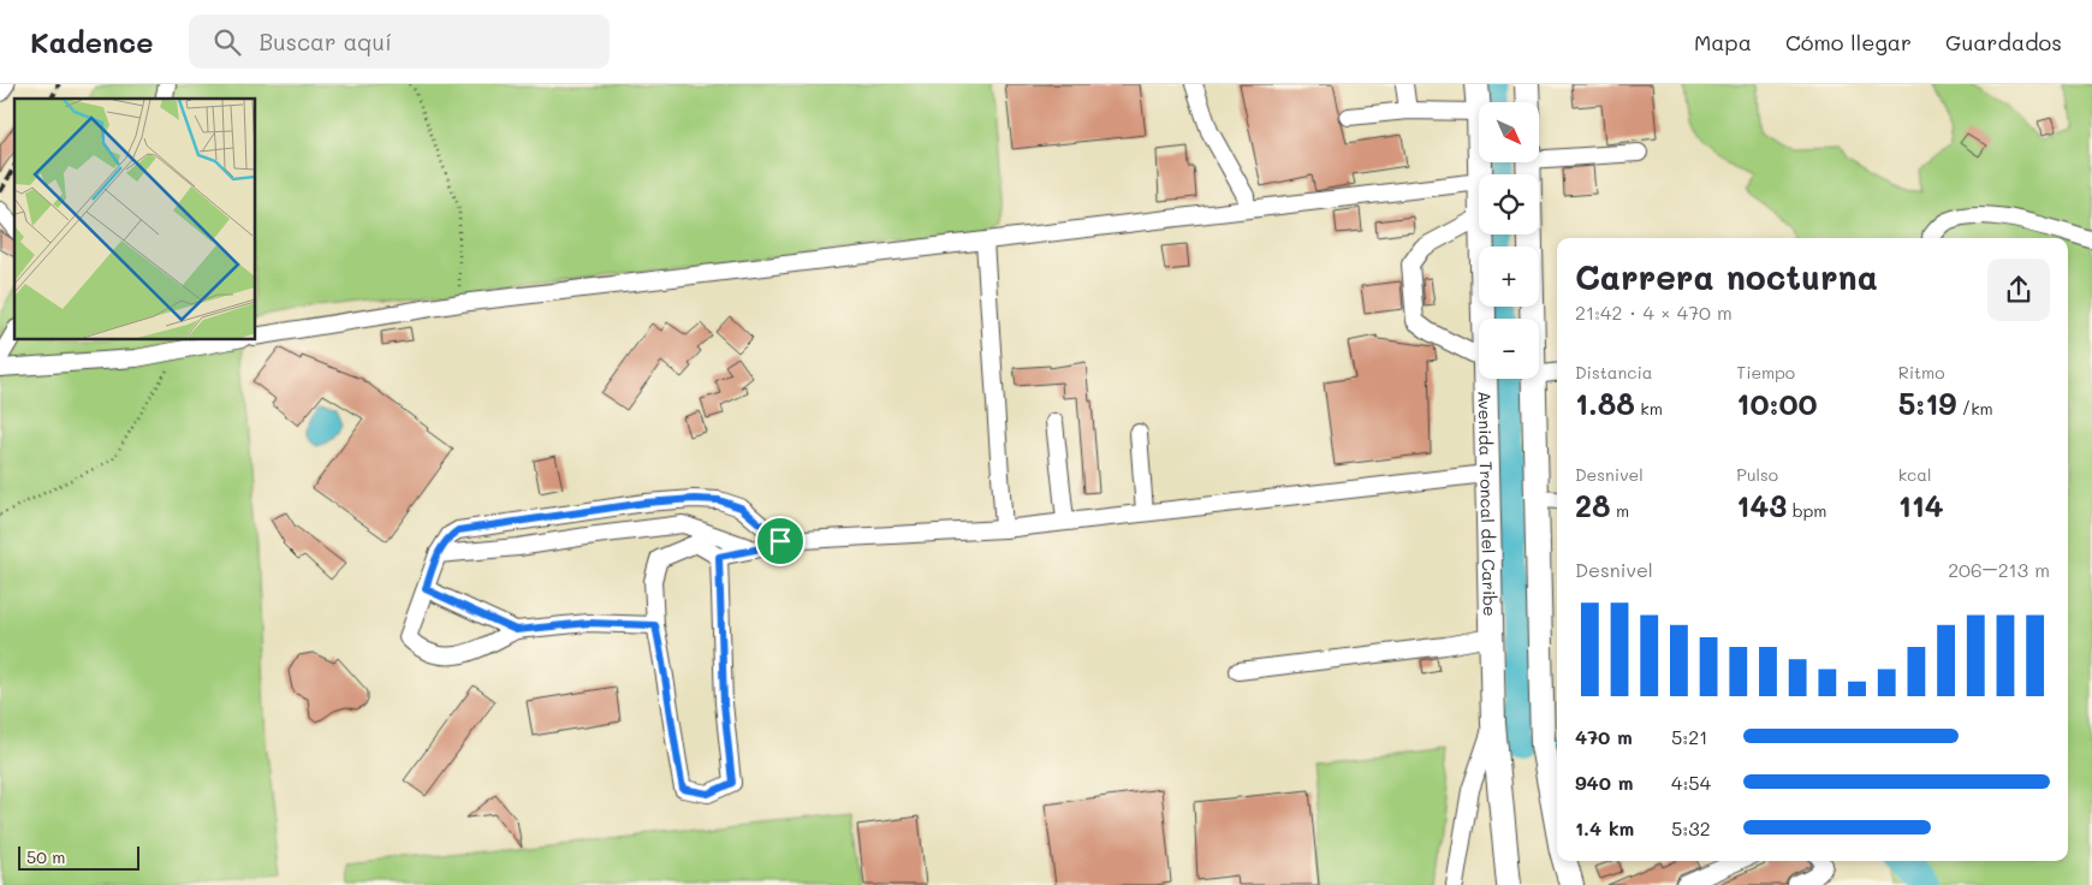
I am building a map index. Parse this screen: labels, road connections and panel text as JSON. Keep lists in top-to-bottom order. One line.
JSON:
{"streets":{"highway":["Avenida Troncal del Caribe"]},"scale_bar":"50 m","north":"bottom right","page":{"header":"Kadence","search":"Buscar aquí","nav":["Mapa","Cómo llegar","Guardados"],"map_buttons":["+","−"],"heading":["Carrera nocturna","21:42 · 4 × 470 m"],"stats":[["Distancia","1.88 km"],["Tiempo","10:00"],["Ritmo","5:19 /km"],["Desnivel","28 m"],["Pulso","143 bpm"],["kcal","114"]],"chart":["Desnivel","206–213 m"],"list":[{"name":"470 m","note":"5:21"},{"name":"940 m","note":"4:54"},{"name":"1.4 km","note":"5:32"}],"scale":"50 m"}}
